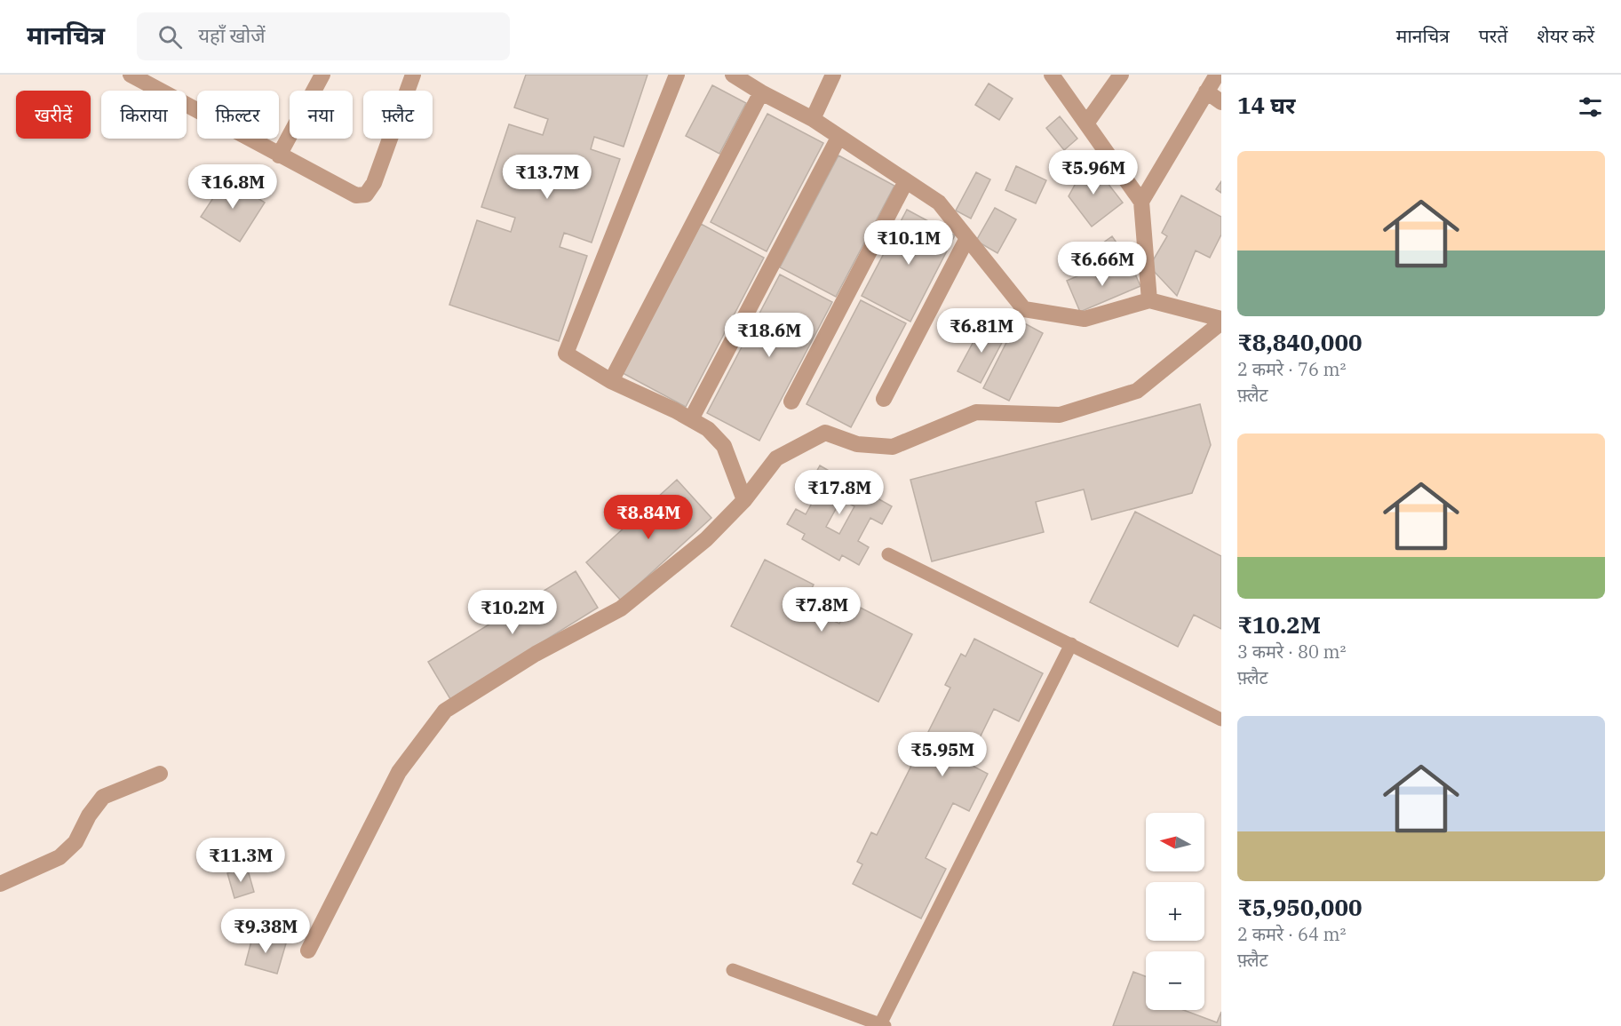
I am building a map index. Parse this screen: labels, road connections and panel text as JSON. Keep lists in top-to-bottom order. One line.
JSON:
{"north":"left","page":{"header":"मानचित्र","search":"यहाँ खोजें","nav":["मानचित्र","परतें","शेयर करें"],"heading":"14 घर","chip":["खरीदें","किराया","फ़िल्टर","नया","फ़्लैट"],"list":[{"name":"₹8,840,000","note":"2 कमरे · 76 m² · फ़्लैट"},{"name":"₹10.2M","note":"3 कमरे · 80 m² · फ़्लैट"},{"name":"₹5,950,000","note":"2 कमरे · 64 m² · फ़्लैट"}],"price":["₹5.96M","₹13.7M","₹16.8M","₹10.1M","₹6.66M","₹6.81M","₹18.6M","₹17.8M","₹8.84M","₹7.8M","₹10.2M","₹5.95M","₹11.3M","₹9.38M"],"map_buttons":["+","−"]}}
